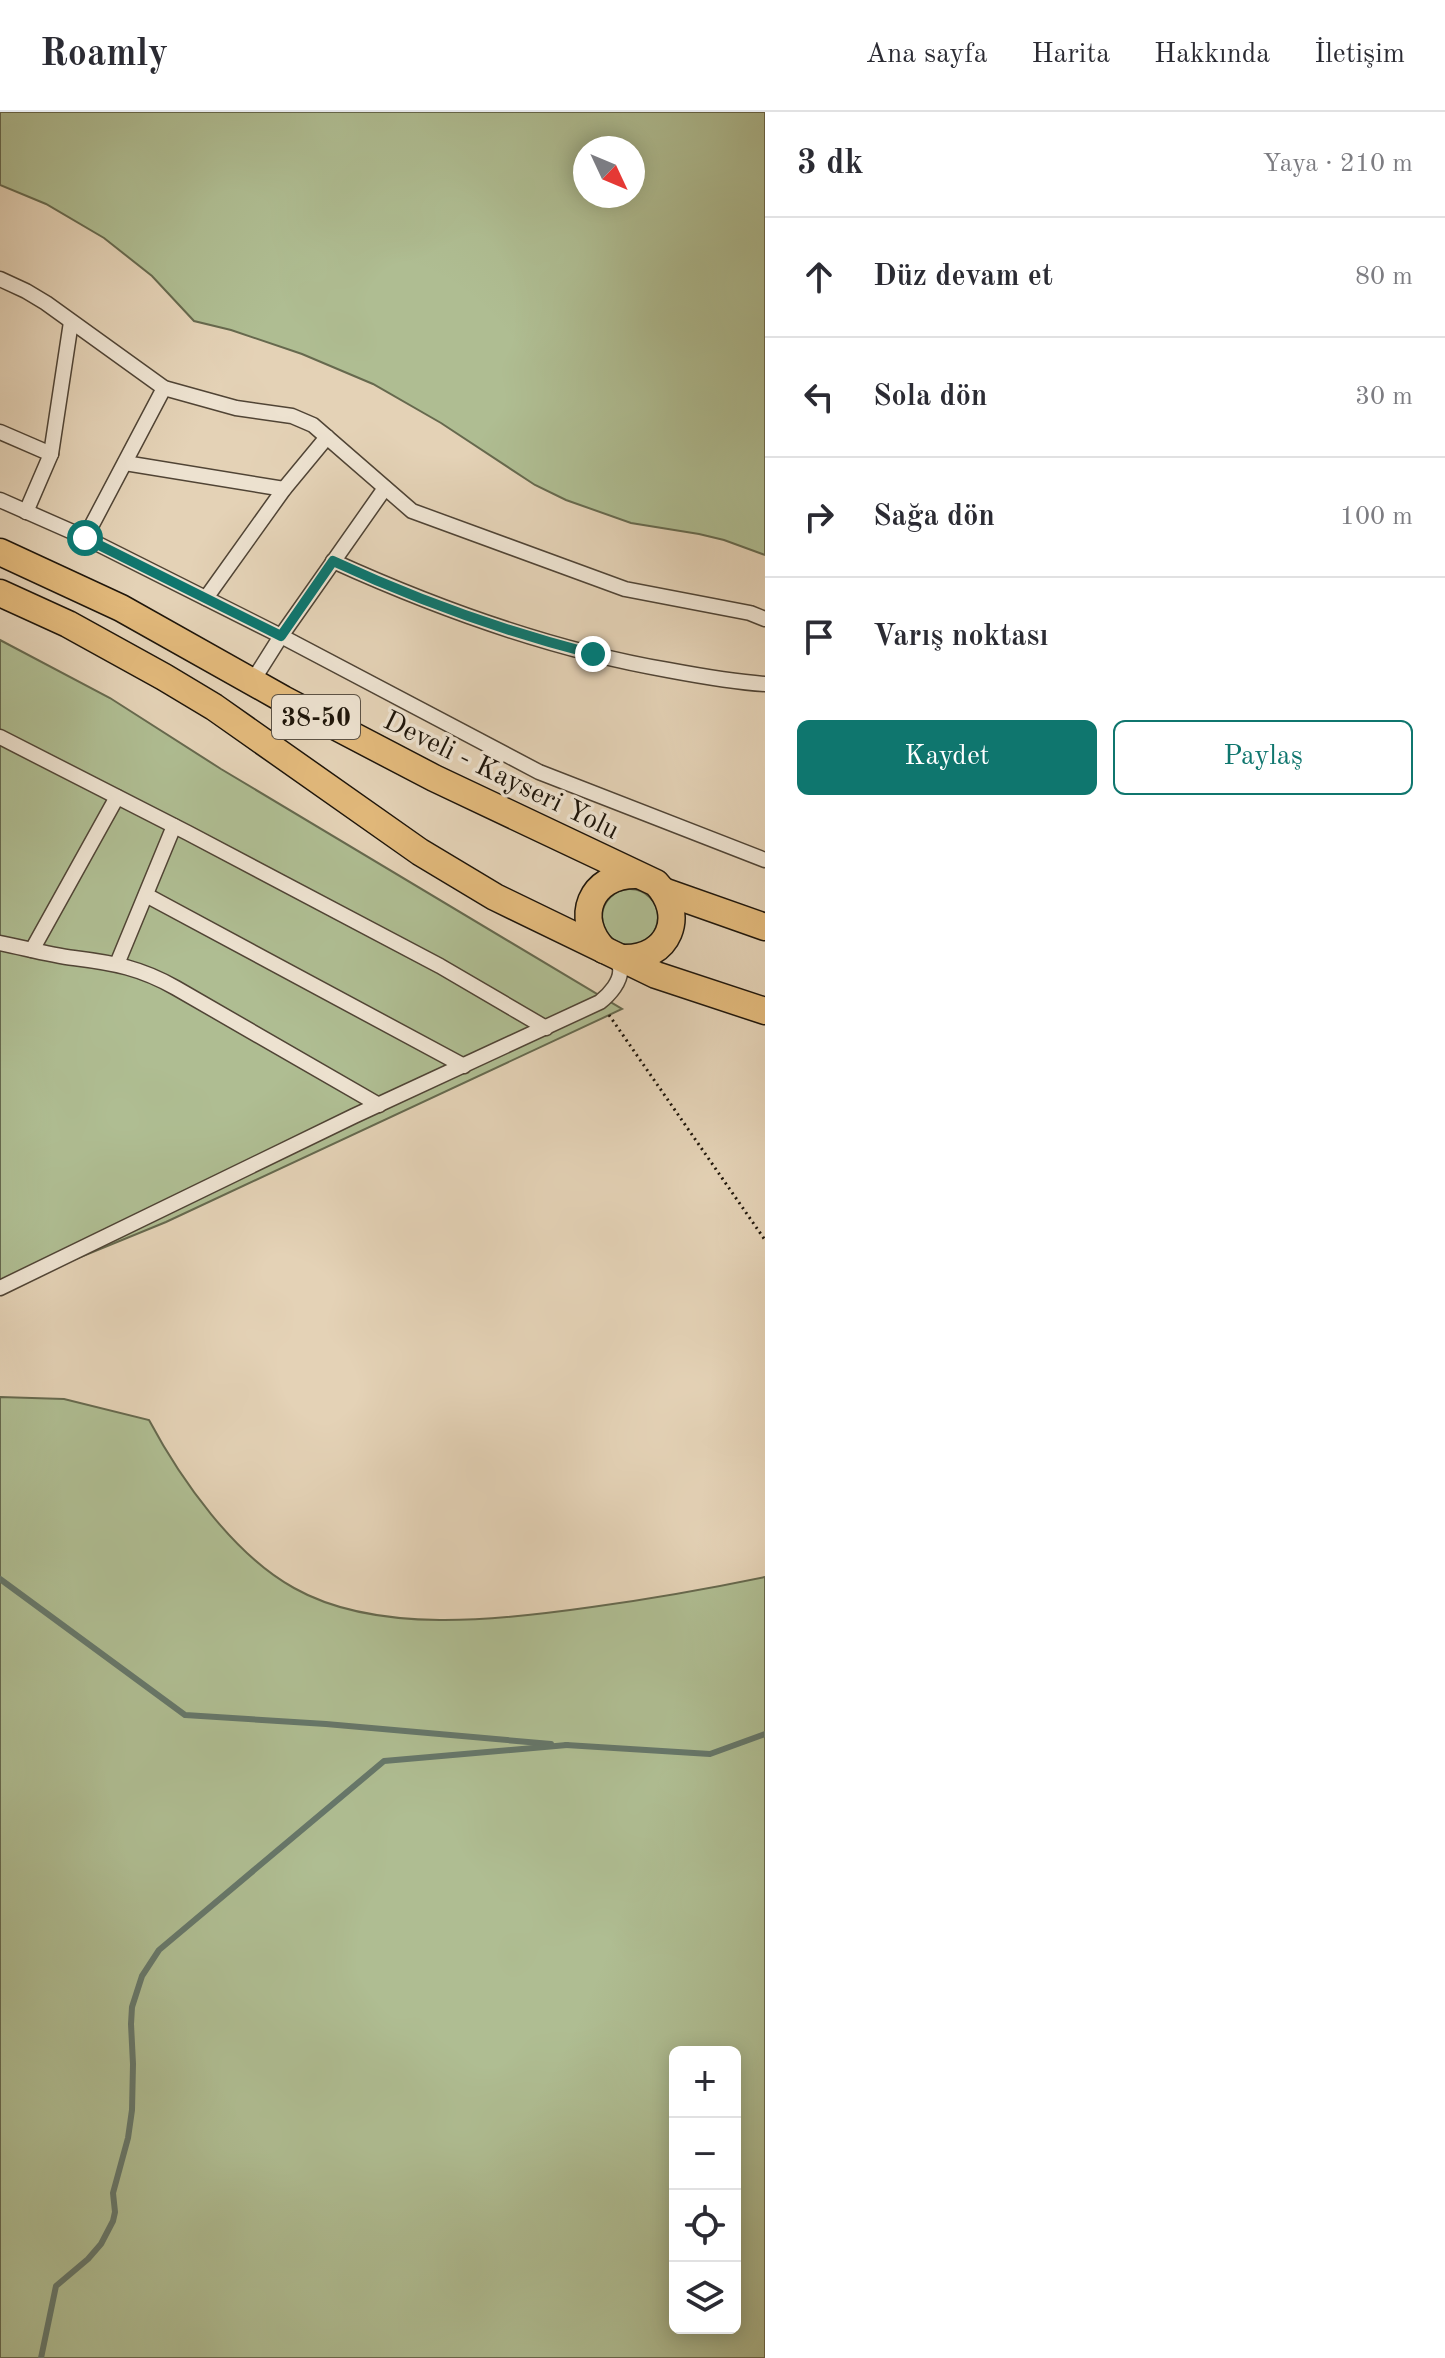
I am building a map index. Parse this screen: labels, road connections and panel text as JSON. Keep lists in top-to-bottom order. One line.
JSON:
{"streets":{"highway":["38-50","Develi - Kayseri Yolu"]},"crossings":[["38-50","Develi - Kayseri Yolu"]],"north":"bottom right","page":{"header":"Roamly","nav":["Ana sayfa","Harita","Hakkında","İletişim"],"heading":["3 dk","Yaya · 210 m"],"list":[["Düz devam et","80 m"],["Sola dön","30 m"],["Sağa dön","100 m"],"Varış noktası"],"buttons":["Kaydet","Paylaş"],"map_buttons":["+","−"]}}
